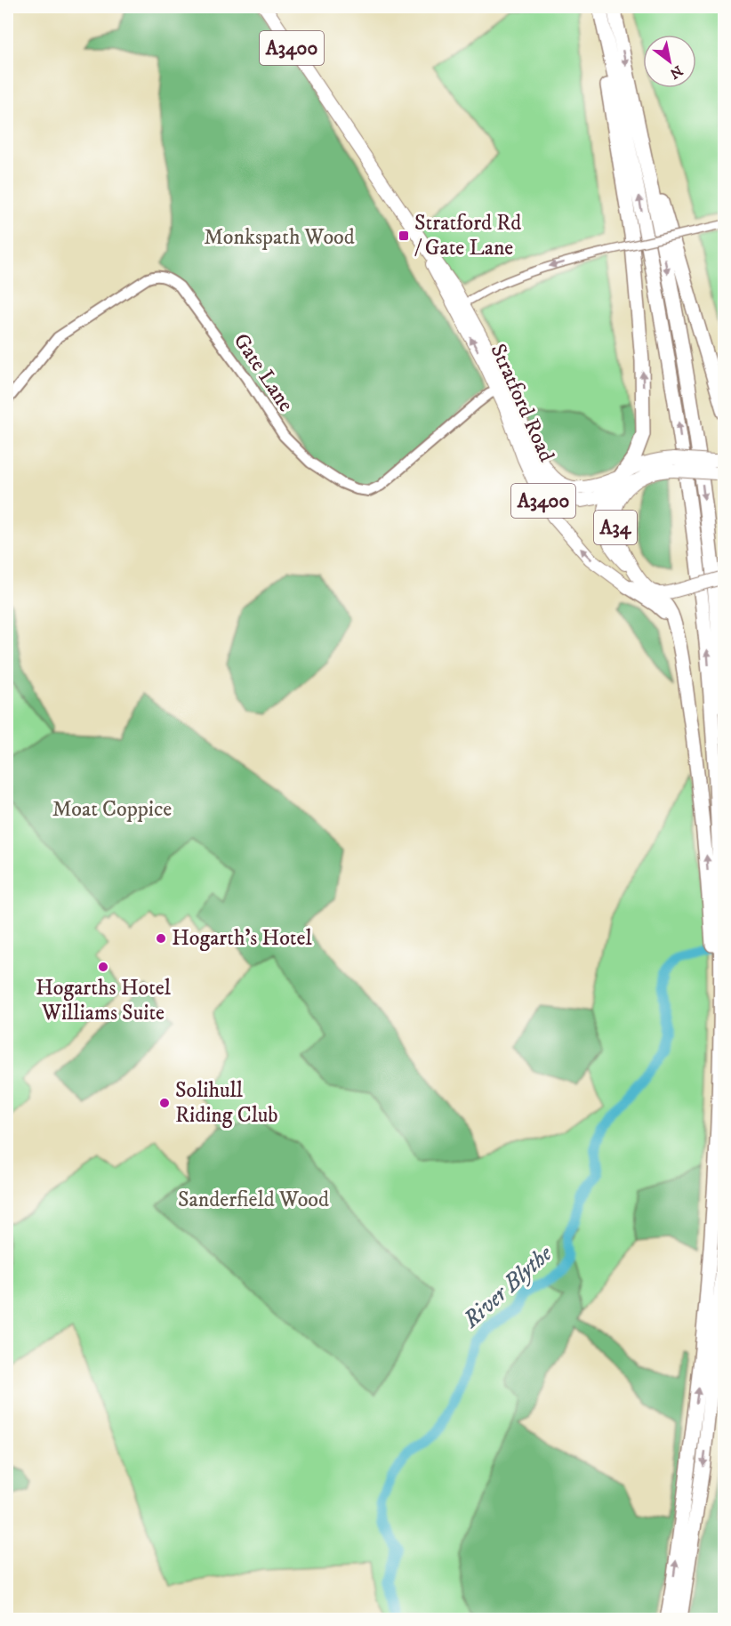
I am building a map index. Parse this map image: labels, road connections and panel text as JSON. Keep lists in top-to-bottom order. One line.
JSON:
{"streets":{"main road":["A3400","Stratford Road","A34"],"street":["Gate Lane"]},"crossings":[["Gate Lane","Stratford Road"],["Stratford Road","A34"]],"water":["River Blythe"],"parks":["Monkspath Wood","Moat Coppice","Sanderfield Wood"],"places":{"transit":["Stratford Rd / Gate Lane"],"other":["Hogarth's Hotel","Hogarths Hotel Williams Suite","Solihull Riding Club"]},"north":"bottom right"}
